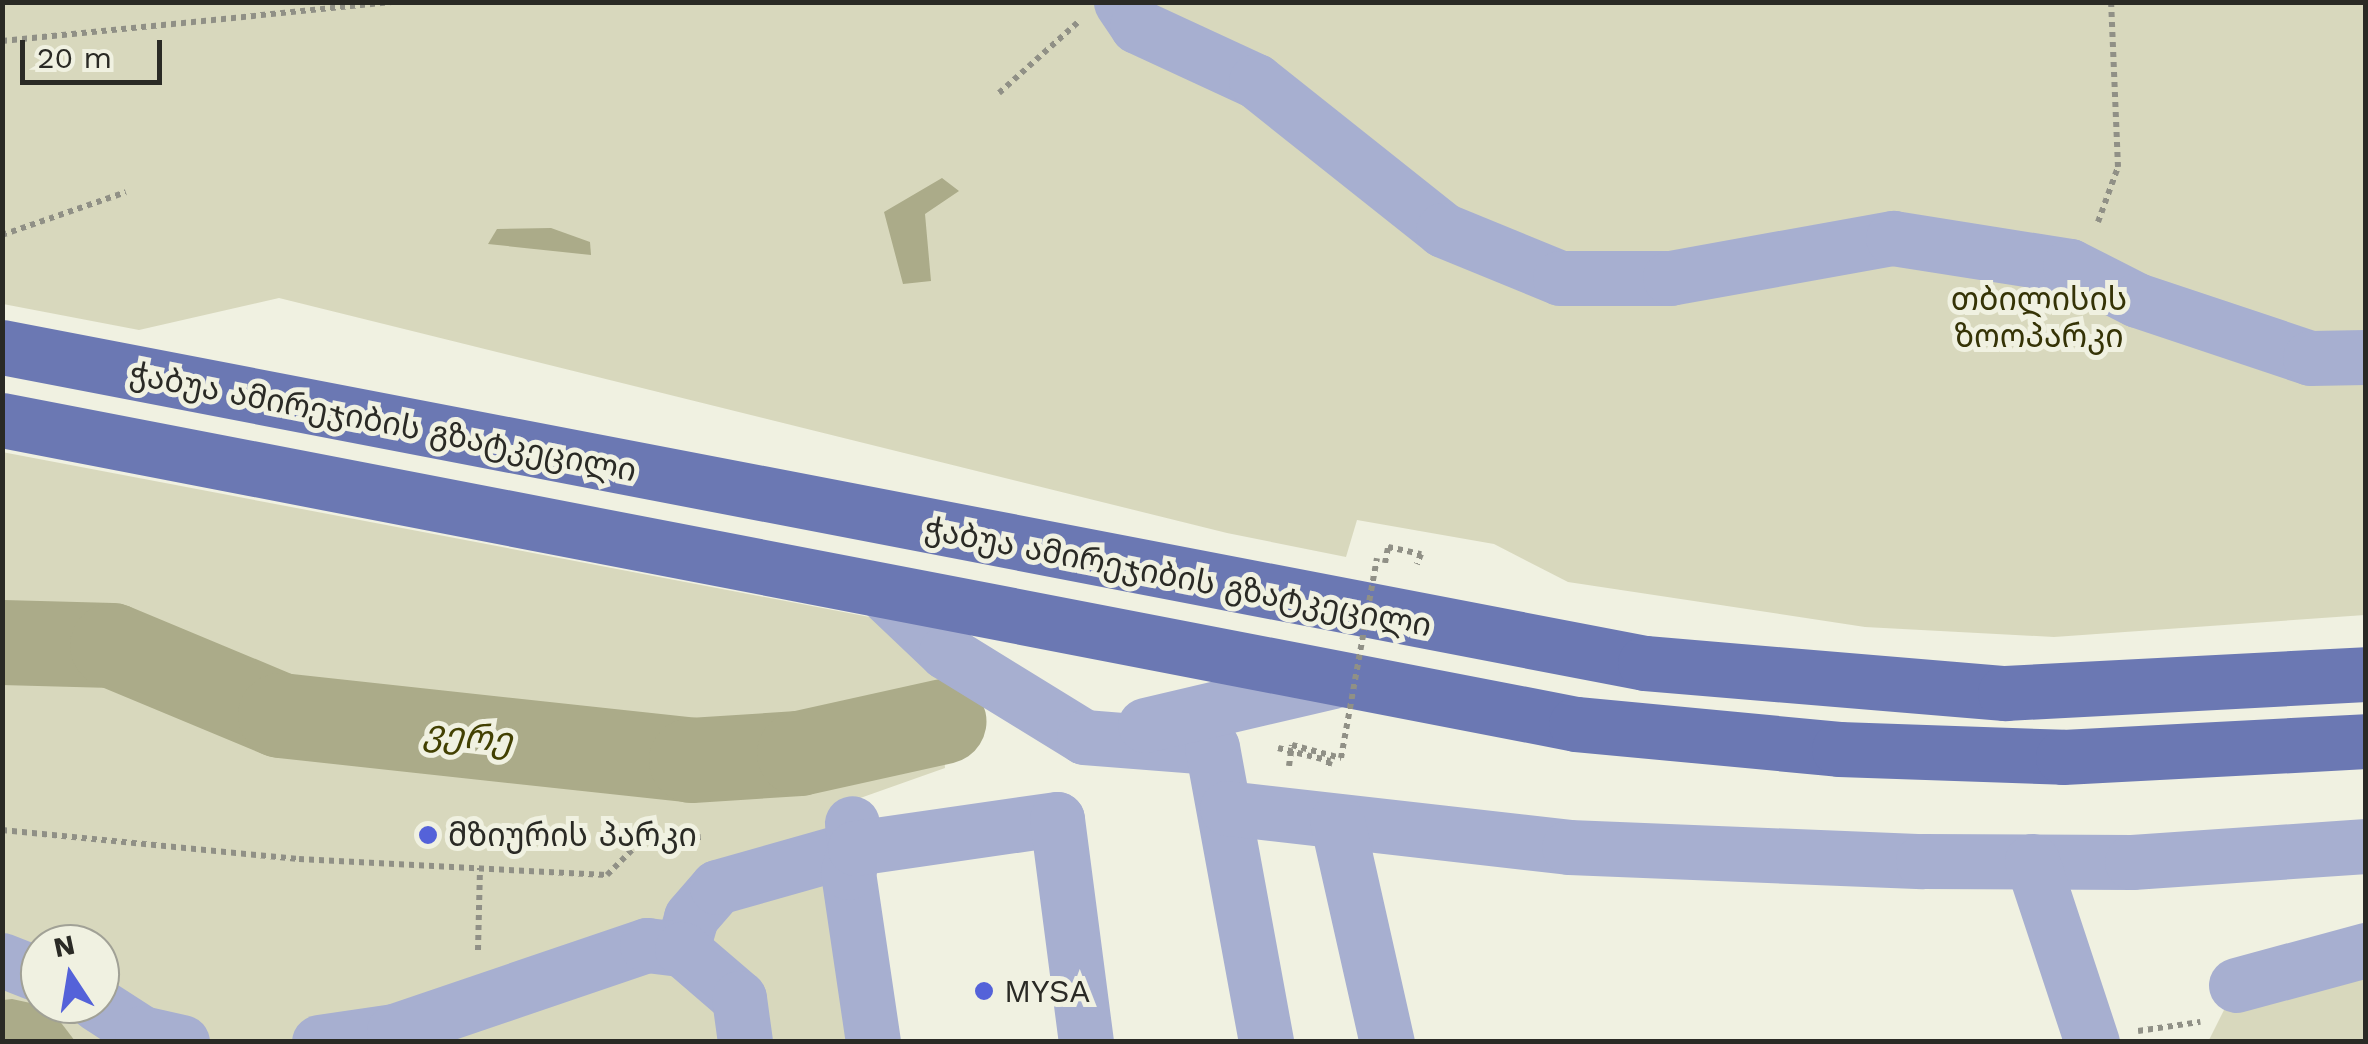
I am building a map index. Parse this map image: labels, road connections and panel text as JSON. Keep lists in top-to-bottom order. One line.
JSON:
{"streets":{"main road":["ჭაბუა ამირეჯიბის გზატკეცილი"]},"water":["ვერე"],"parks":["თბილისის ზოოპარკი"],"places":["მზიურის პარკი","MYSA"],"scale_bar":"20 m","north":"top"}
